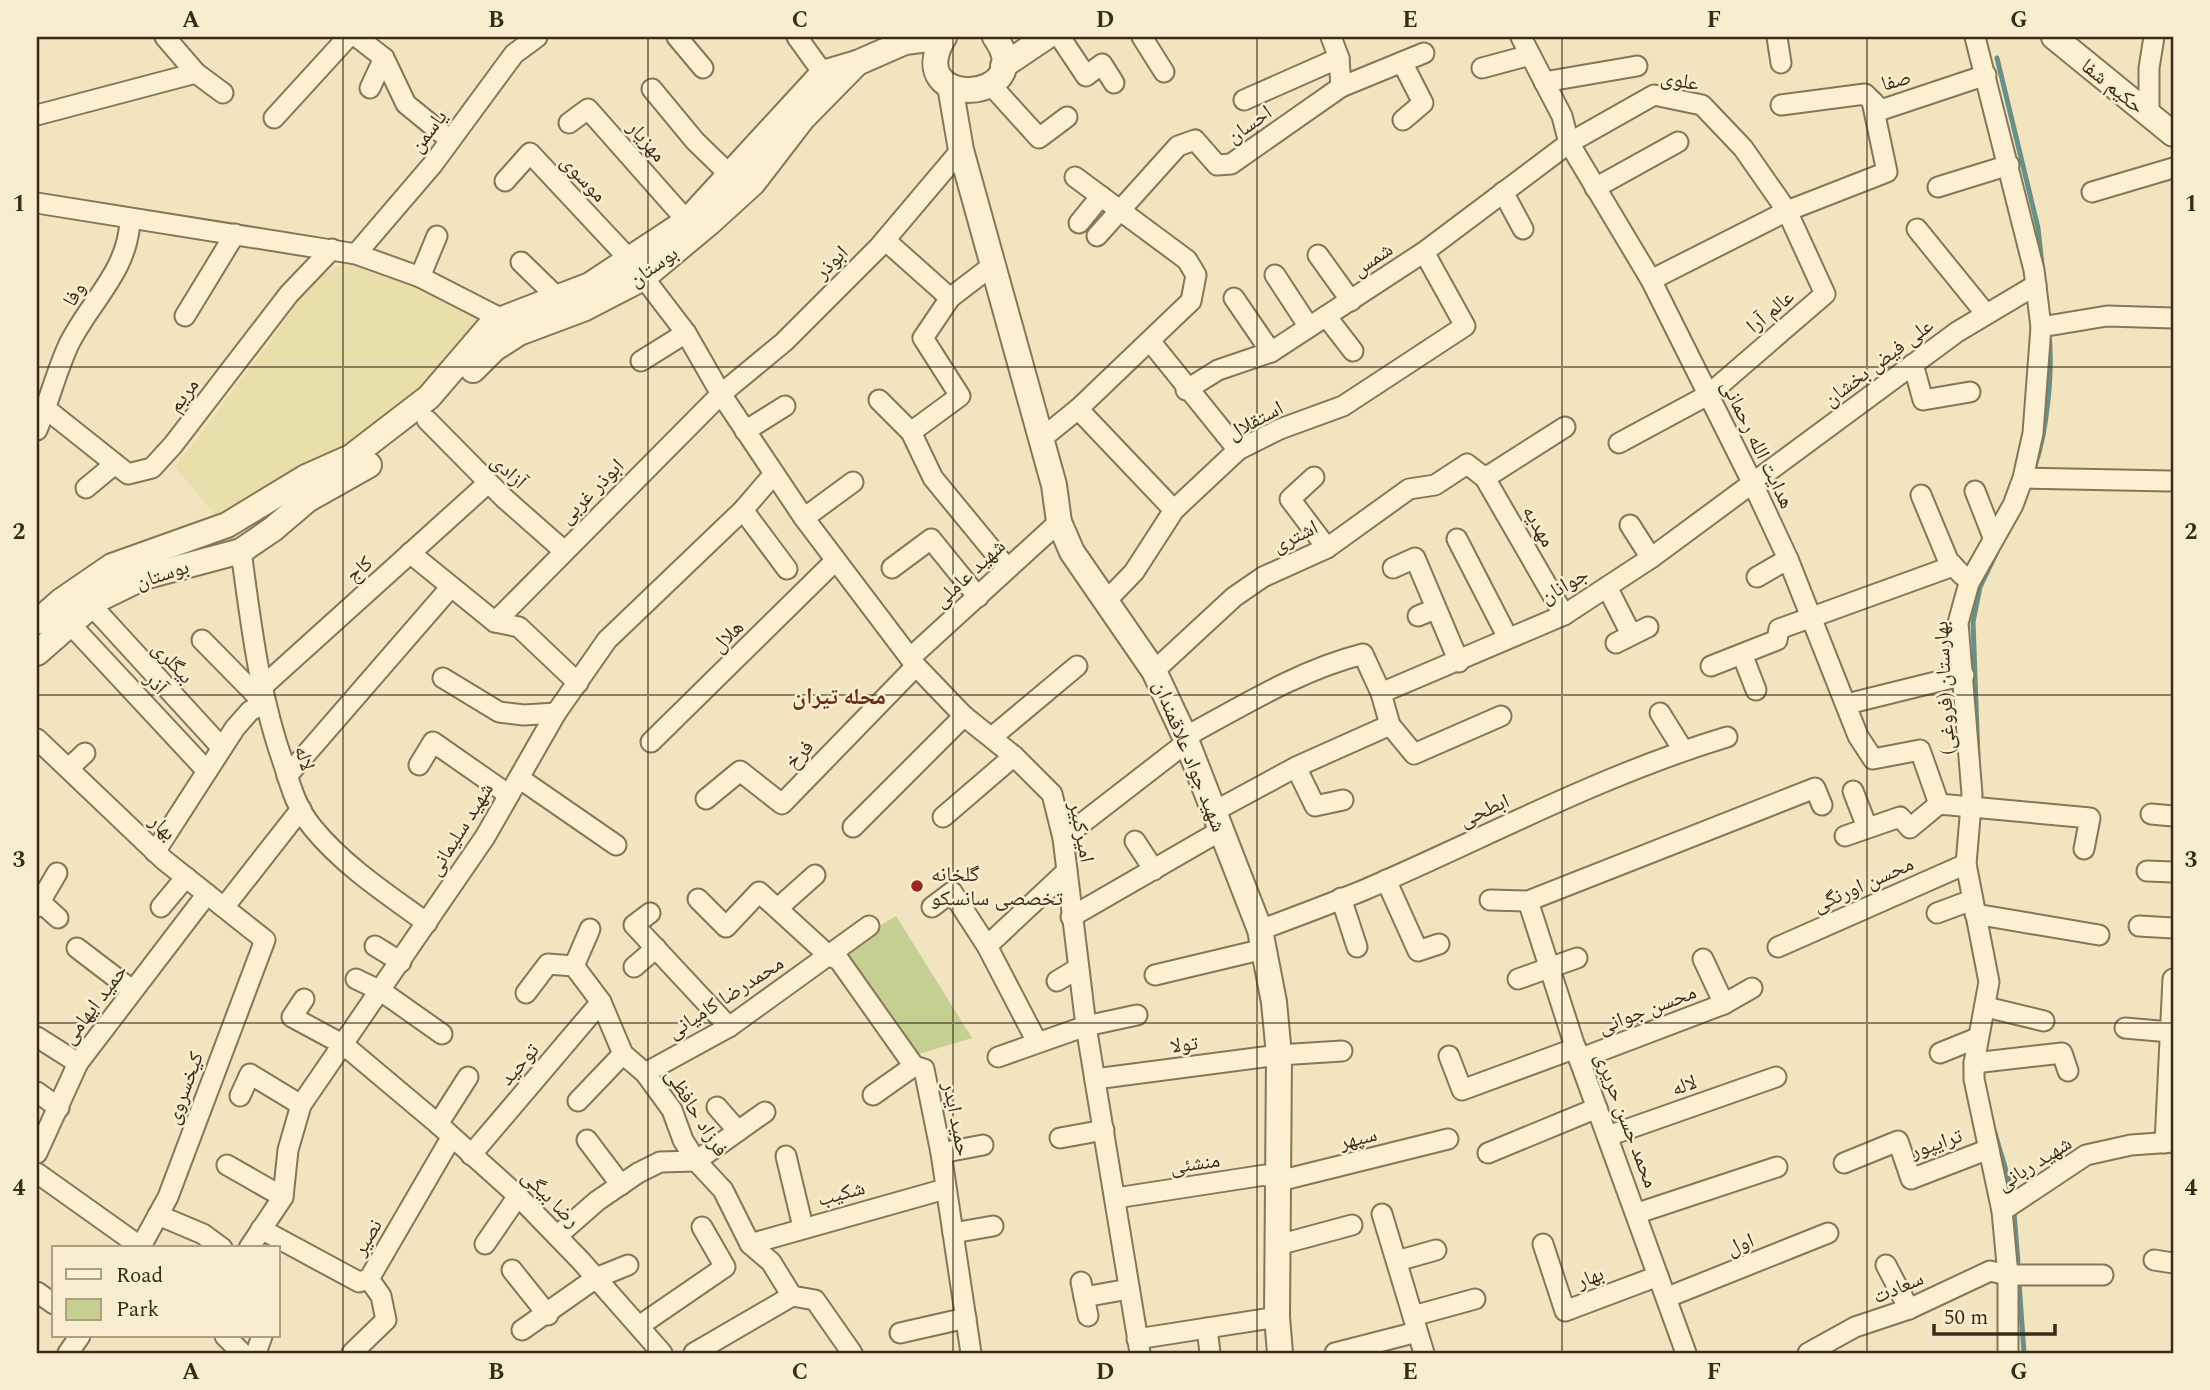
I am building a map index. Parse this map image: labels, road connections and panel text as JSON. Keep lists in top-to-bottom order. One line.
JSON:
{"streets":{"street":["علوی","صفا","حکیم شفا","احسان","یاسمن","مهزیار","موسوی","شمس","ابوذر","بوستان","وفا","عالم آرا","علی فیض بخشان","مریم","استقلال","هدایت الله رحمانی","آزادی","ابوذر غربی","مهدیه","اشتری","کاج","شهید عاملی","جوانان","هلال","بیگلری","آذر","بهارستان (فروغی)","فرخ","شهید جواد علاقمندان","لاله","ابطحی","بهار","شهید سلیمانی","امیرکبیر","محسن اورنگی","محمدرضا کامیانی","حمید ایهامی","محسن جوانی","تولا","توحید","کیخسروی","فرزاد حافظی","حمید ایدر","محمد حسن حریری","سپهر","ترایپور","منشئی","شهید ربانی","شکیب","رضا بیگی","نصیر","اول","سعادت"]},"crossings":[["علوی","شمس"],["علوی","عالم آرا"],["علوی","هدایت الله رحمانی"],["صفا","بهارستان (فروغی)"],["مهزیار","بوستان"],["موسوی","بوستان"],["موسوی","امیرکبیر"],["شمس","استقلال"],["شمس","هدایت الله رحمانی"],["ابوذر","ابوذر غربی"],["ابوذر","شهید جواد علاقمندان"],["ابوذر","امیرکبیر"],["بوستان","آزادی"],["بوستان","بیگلری"],["بوستان","آذر"],["بوستان","لاله"],["بوستان","امیرکبیر"],["وفا","مریم"],["عالم آرا","هدایت الله رحمانی"],["علی فیض بخشان","هدایت الله رحمانی"],["علی فیض بخشان","جوانان"],["علی فیض بخشان","بهارستان (فروغی)"],["استقلال","شهید جواد علاقمندان"],["هدایت الله رحمانی","جوانان"],["آزادی","ابوذر غربی"],["آزادی","کاج"],["ابوذر غربی","امیرکبیر"],["مهدیه","اشتری"],["مهدیه","جوانان"],["اشتری","شهید جواد علاقمندان"],["کاج","بیگلری"],["کاج","آذر"],["کاج","لاله"],["کاج","بهار"],["شهید عاملی","فرخ"],["شهید عاملی","شهید جواد علاقمندان"],["شهید عاملی","امیرکبیر"],["هلال","امیرکبیر"],["بهارستان (فروغی)","محسن اورنگی"],["بهارستان (فروغی)","ترایپور"],["بهارستان (فروغی)","شهید ربانی"],["بهارستان (فروغی)","سعادت"],["فرخ","امیرکبیر"],["شهید جواد علاقمندان","ابطحی"],["شهید جواد علاقمندان","تولا"],["شهید جواد علاقمندان","سپهر"],["شهید جواد علاقمندان","منشئی"],["لاله","شهید سلیمانی"],["لاله","محمد حسن حریری"],["بهار","حمید ایهامی"],["بهار","کیخسروی"],["بهار","محمد حسن حریری"],["شهید سلیمانی","امیرکبیر"],["شهید سلیمانی","رضا بیگی"],["امیرکبیر","تولا"],["امیرکبیر","منشئی"],["محمدرضا کامیانی","فرزاد حافظی"],["محمدرضا کامیانی","حمید ایدر"],["محسن جوانی","محمد حسن حریری"],["توحید","فرزاد حافظی"],["توحید","رضا بیگی"],["فرزاد حافظی","شکیب"],["حمید ایدر","شکیب"],["محمد حسن حریری","اول"],["سپهر","منشئی"],["رضا بیگی","نصیر"]],"districts":["محله تیران"],"places":["گلخانه تخصصی سانسکو"],"legend":["Road","Park"],"scale_bar":"50 m","grid":{"columns":["A","B","C","D","E","F","G"],"rows":["1","2","3","4"]}}
